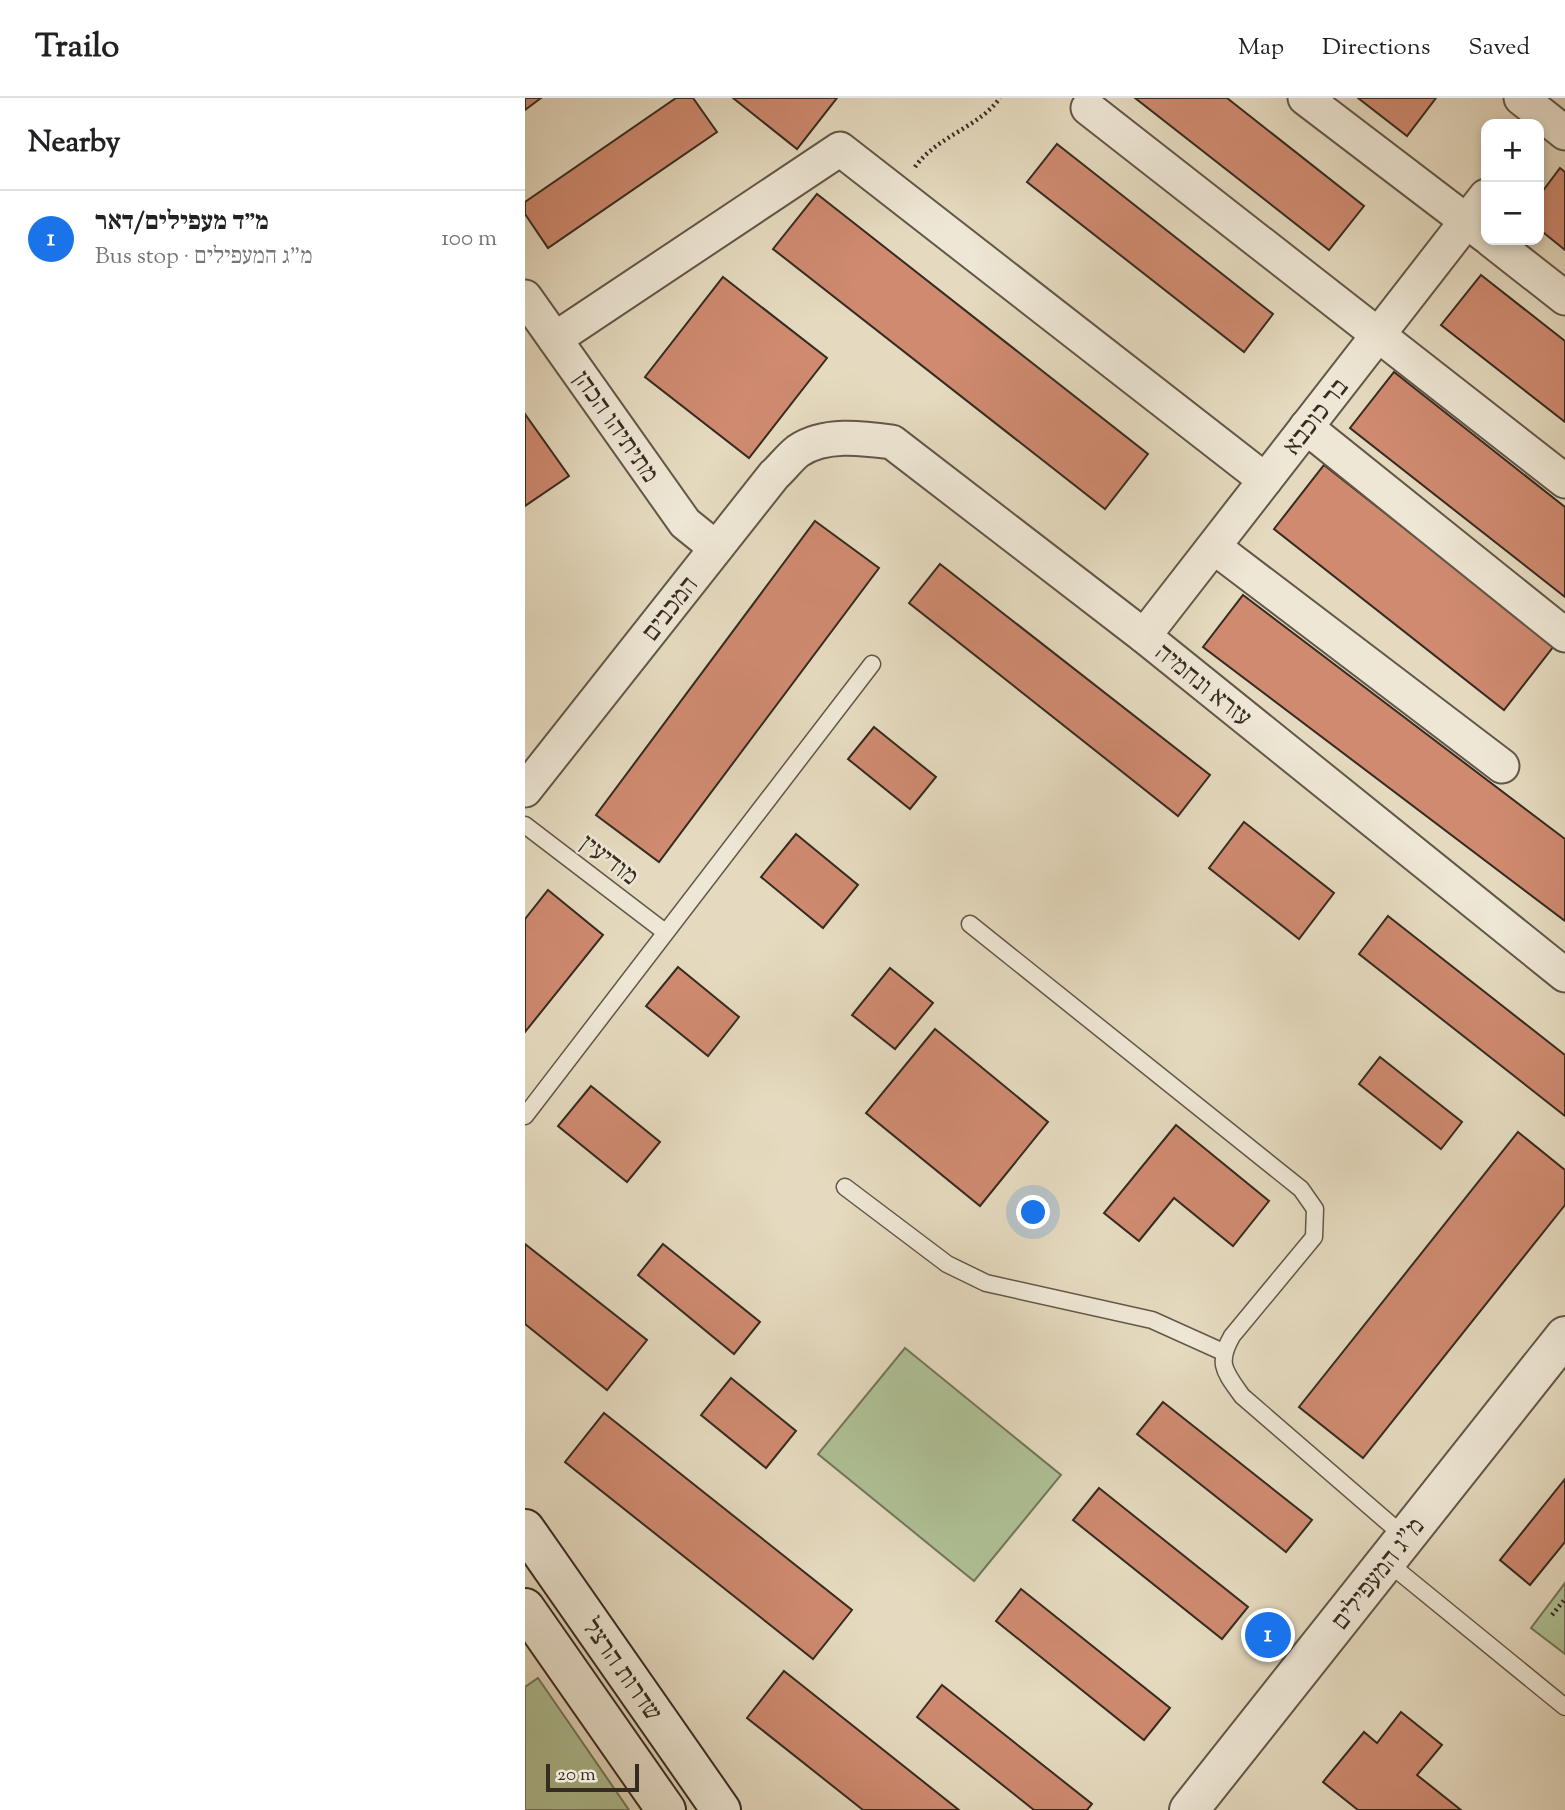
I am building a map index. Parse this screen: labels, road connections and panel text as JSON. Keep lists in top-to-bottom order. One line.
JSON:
{"streets":{"main road":["מ\"ג המעפילים","שדרות הרצל"],"street":["בר כוכבא","מתיתיהו הכהן","המכבים","עזרא ונחמיה"],"lane":["מודיעין"]},"crossings":[["בר כוכבא","עזרא ונחמיה"],["מתיתיהו הכהן","המכבים"],["המכבים","עזרא ונחמיה"]],"scale_bar":"20 m","page":{"header":"Trailo","nav":["Map","Directions","Saved"],"heading":"Nearby","map_buttons":["+","−"],"list":[{"mark":"1","name":"מ״ד מעפילים/דאר","note":"Bus stop · מ\"ג המעפילים","value":"100 m"}],"pins":"1","scale":"20 m"}}
